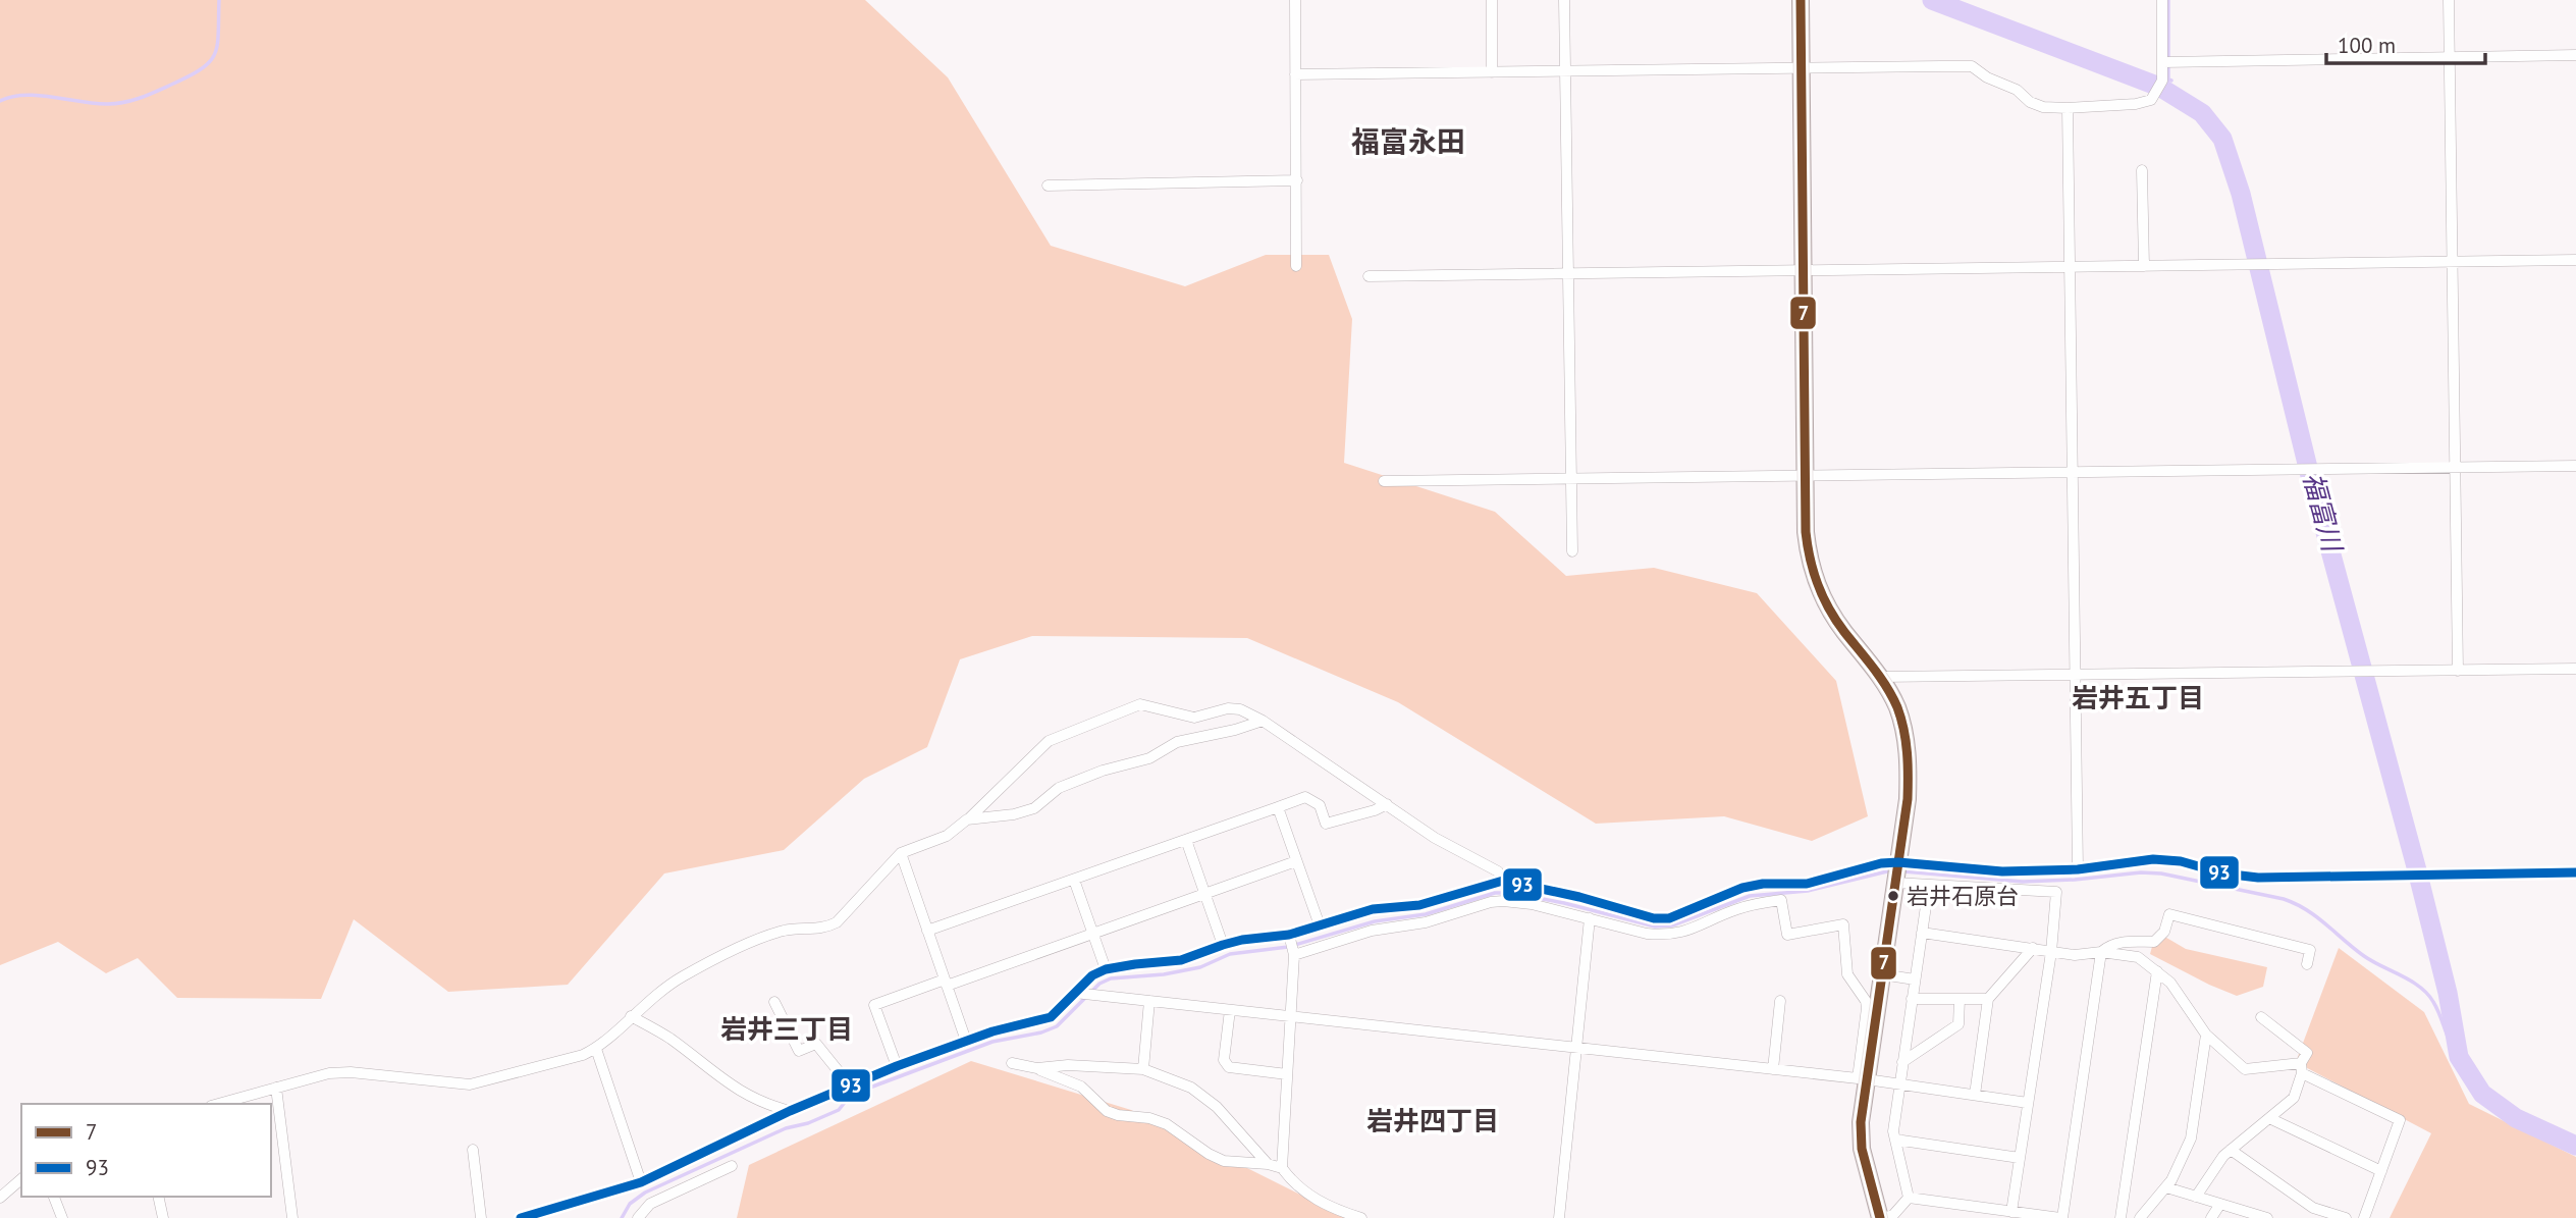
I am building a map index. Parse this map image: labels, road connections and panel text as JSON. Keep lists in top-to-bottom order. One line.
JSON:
{"districts":["福富永田","岩井五丁目","岩井三丁目","岩井四丁目"],"water":["福富川"],"places":["岩井石原台"],"lines":["transit line 7","transit line 93"],"legend":["7","93"],"scale_bar":"100 m"}
